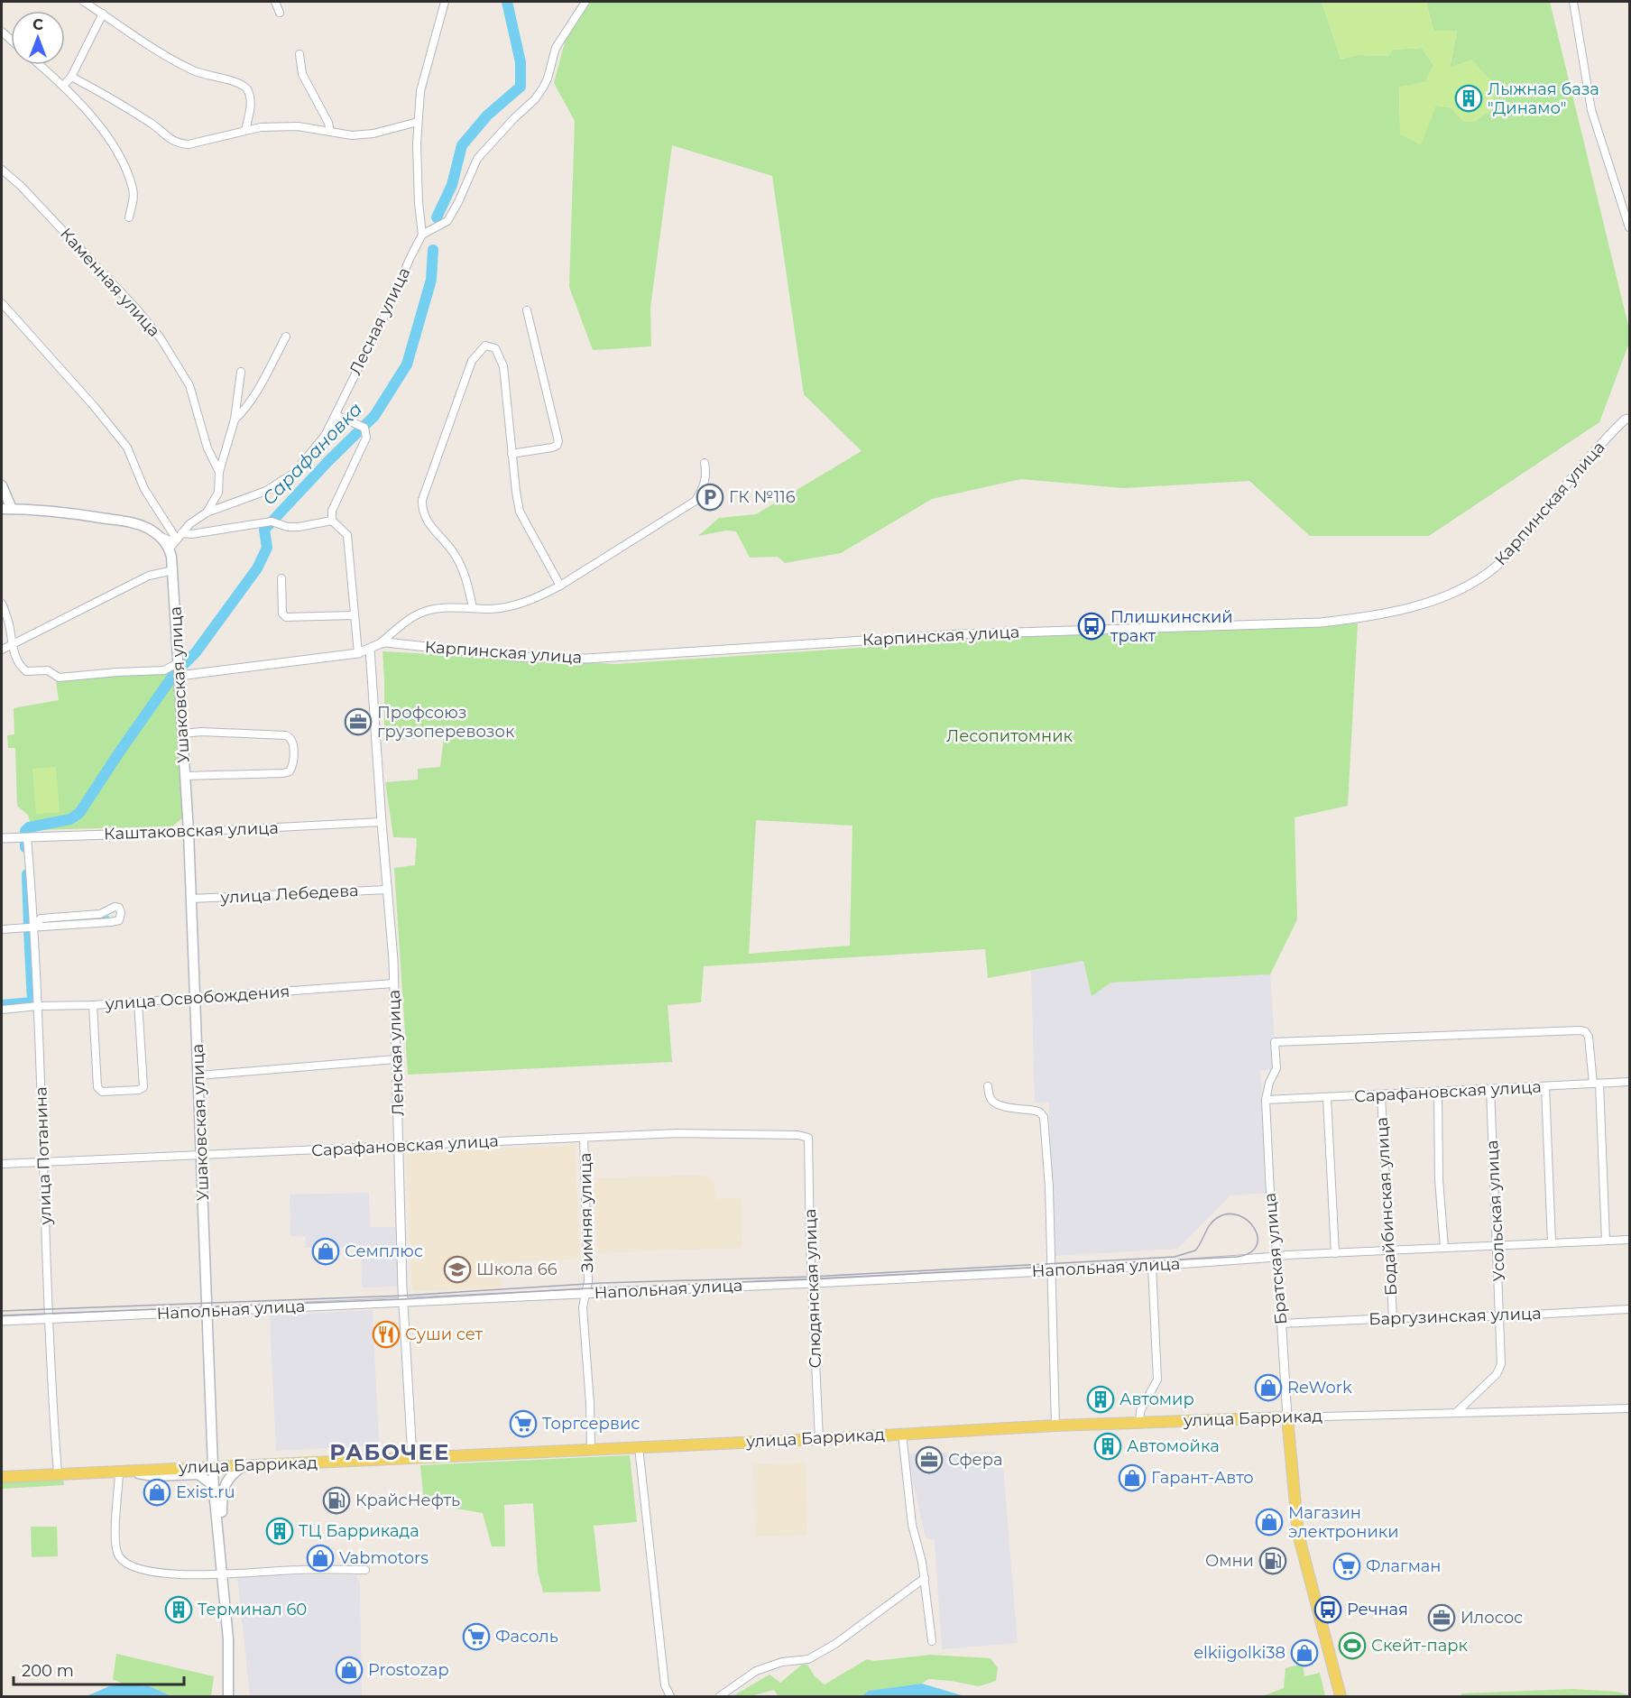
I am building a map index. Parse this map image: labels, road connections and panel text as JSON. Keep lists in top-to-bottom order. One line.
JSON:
{"streets":{"main road":["Ушаковская улица","улица Баррикад"],"street":["Каменная улица","Лесная улица","Карпинская улица","Каштаковская улица","улица Лебедева","улица Освобождения","Ленская улица","Сарафановская улица","улица Потанина","Бодайбинская улица","Усольская улица","Зимняя улица","Братская улица","Напольная улица","Слюдянская улица","Баргузинская улица"]},"crossings":[["Лесная улица","Ушаковская улица"],["Карпинская улица","Ушаковская улица"],["Карпинская улица","Ленская улица"],["Ушаковская улица","Каштаковская улица"],["Ушаковская улица","улица Лебедева"],["Ушаковская улица","улица Освобождения"],["Ушаковская улица","Сарафановская улица"],["Ушаковская улица","Напольная улица"],["Ушаковская улица","улица Баррикад"],["Каштаковская улица","Ленская улица"],["Каштаковская улица","улица Потанина"],["улица Лебедева","Ленская улица"],["улица Освобождения","Ленская улица"],["улица Освобождения","улица Потанина"],["Ленская улица","Сарафановская улица"],["Ленская улица","Напольная улица"],["Ленская улица","улица Баррикад"],["Сарафановская улица","улица Потанина"],["Сарафановская улица","Бодайбинская улица"],["Сарафановская улица","Усольская улица"],["Сарафановская улица","Зимняя улица"],["Сарафановская улица","Братская улица"],["Сарафановская улица","Слюдянская улица"],["улица Потанина","Напольная улица"],["улица Потанина","улица Баррикад"],["Бодайбинская улица","Напольная улица"],["Бодайбинская улица","Баргузинская улица"],["Усольская улица","Напольная улица"],["Усольская улица","Баргузинская улица"],["Усольская улица","улица Баррикад"],["Зимняя улица","Напольная улица"],["Зимняя улица","улица Баррикад"],["Братская улица","Напольная улица"],["Братская улица","Баргузинская улица"],["Братская улица","улица Баррикад"],["Напольная улица","Слюдянская улица"],["Слюдянская улица","улица Баррикад"]],"districts":["РАБОЧЕЕ"],"water":["Сарафановка"],"parks":["Лесопитомник"],"places":{"building":["Лыжная база \"Динамо\"","Автомир","Автомойка","ТЦ Баррикада","Терминал 60"],"parking":["ГК №116"],"bus stop":["Плишкинский тракт","Речная"],"office":["Профсоюз грузоперевозок","Сфера","Илосос"],"shop":["Семплюс","ReWork","Гарант-Авто","Exist.ru","Магазин электроники","Vabmotors","elkiigolki38","Prostozap"],"school or university":["Школа 66"],"restaurant":["Суши сет"],"supermarket":["Торгсервис","Флагман","Фасоль"],"fuel station":["КрайсНефть","Омни"],"sports":["Скейт-парк"]},"scale_bar":"200 m","north":"top"}
